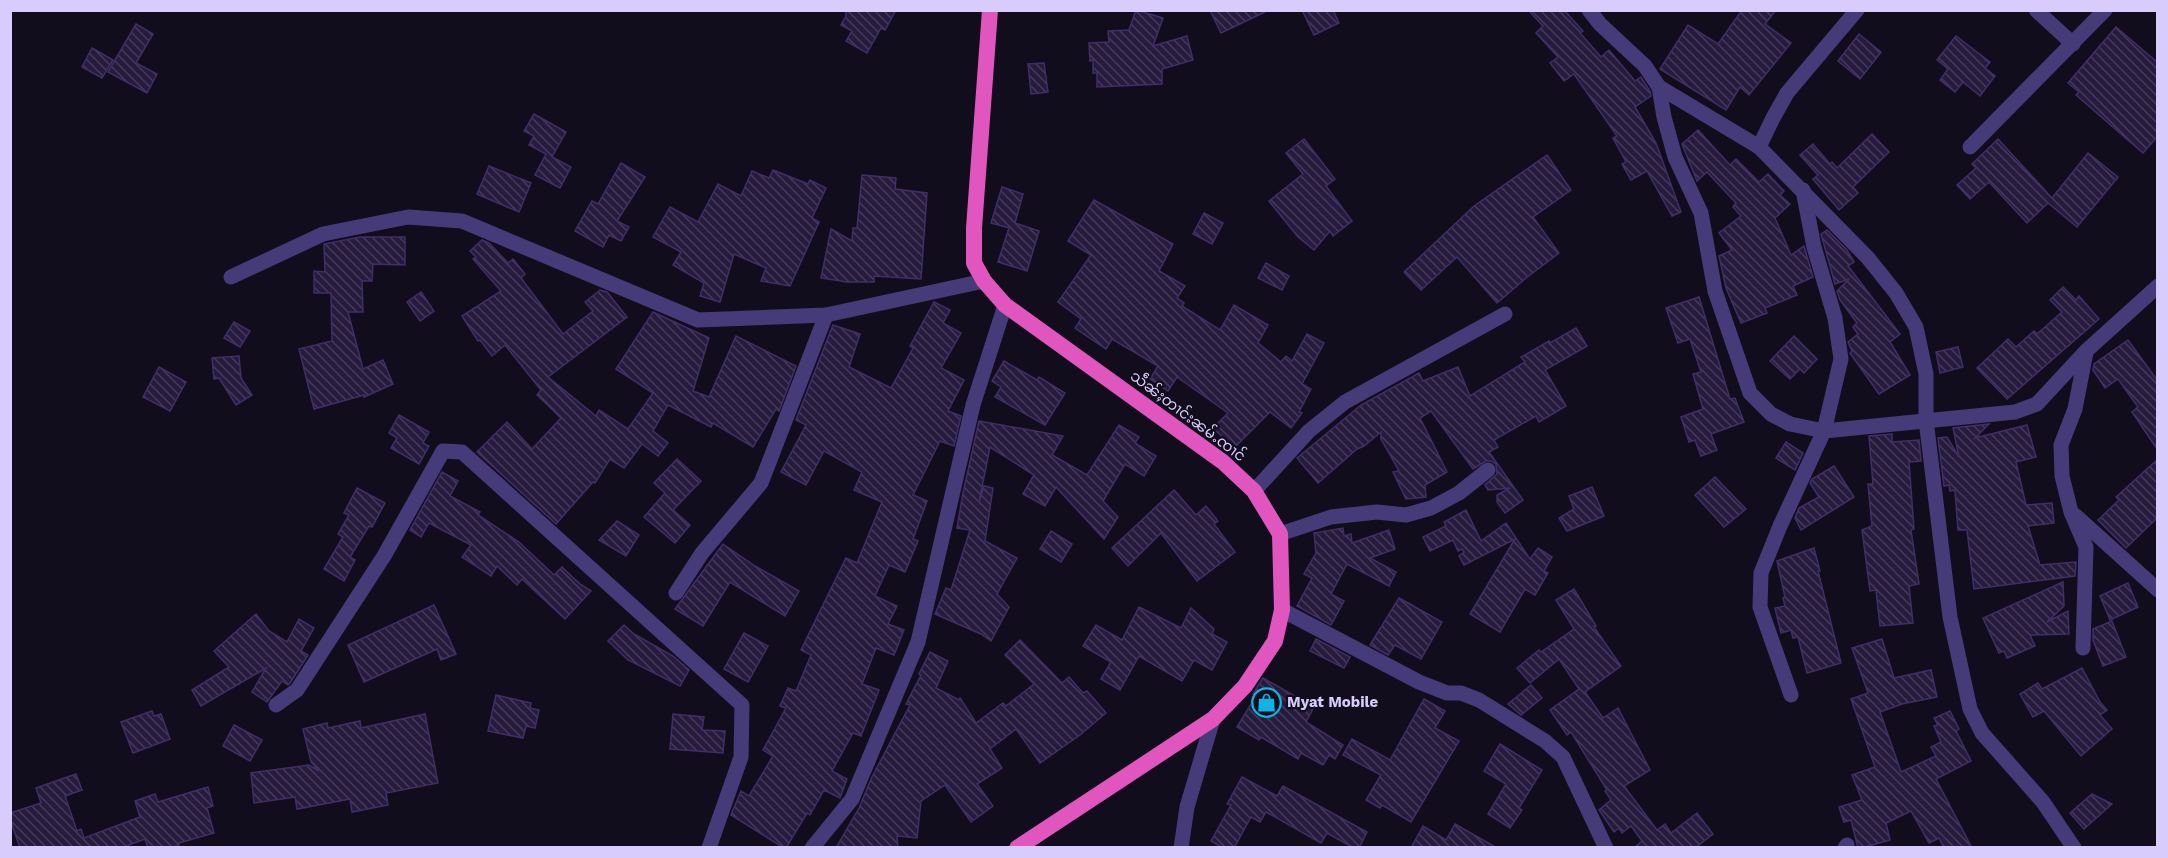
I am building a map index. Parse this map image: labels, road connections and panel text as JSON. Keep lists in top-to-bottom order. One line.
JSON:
{"streets":{"highway":["သဵၼ်ႈတၢင်းၼမ်ႉၸၢင်"]},"places":{"shop":["Myat Mobile"]}}
